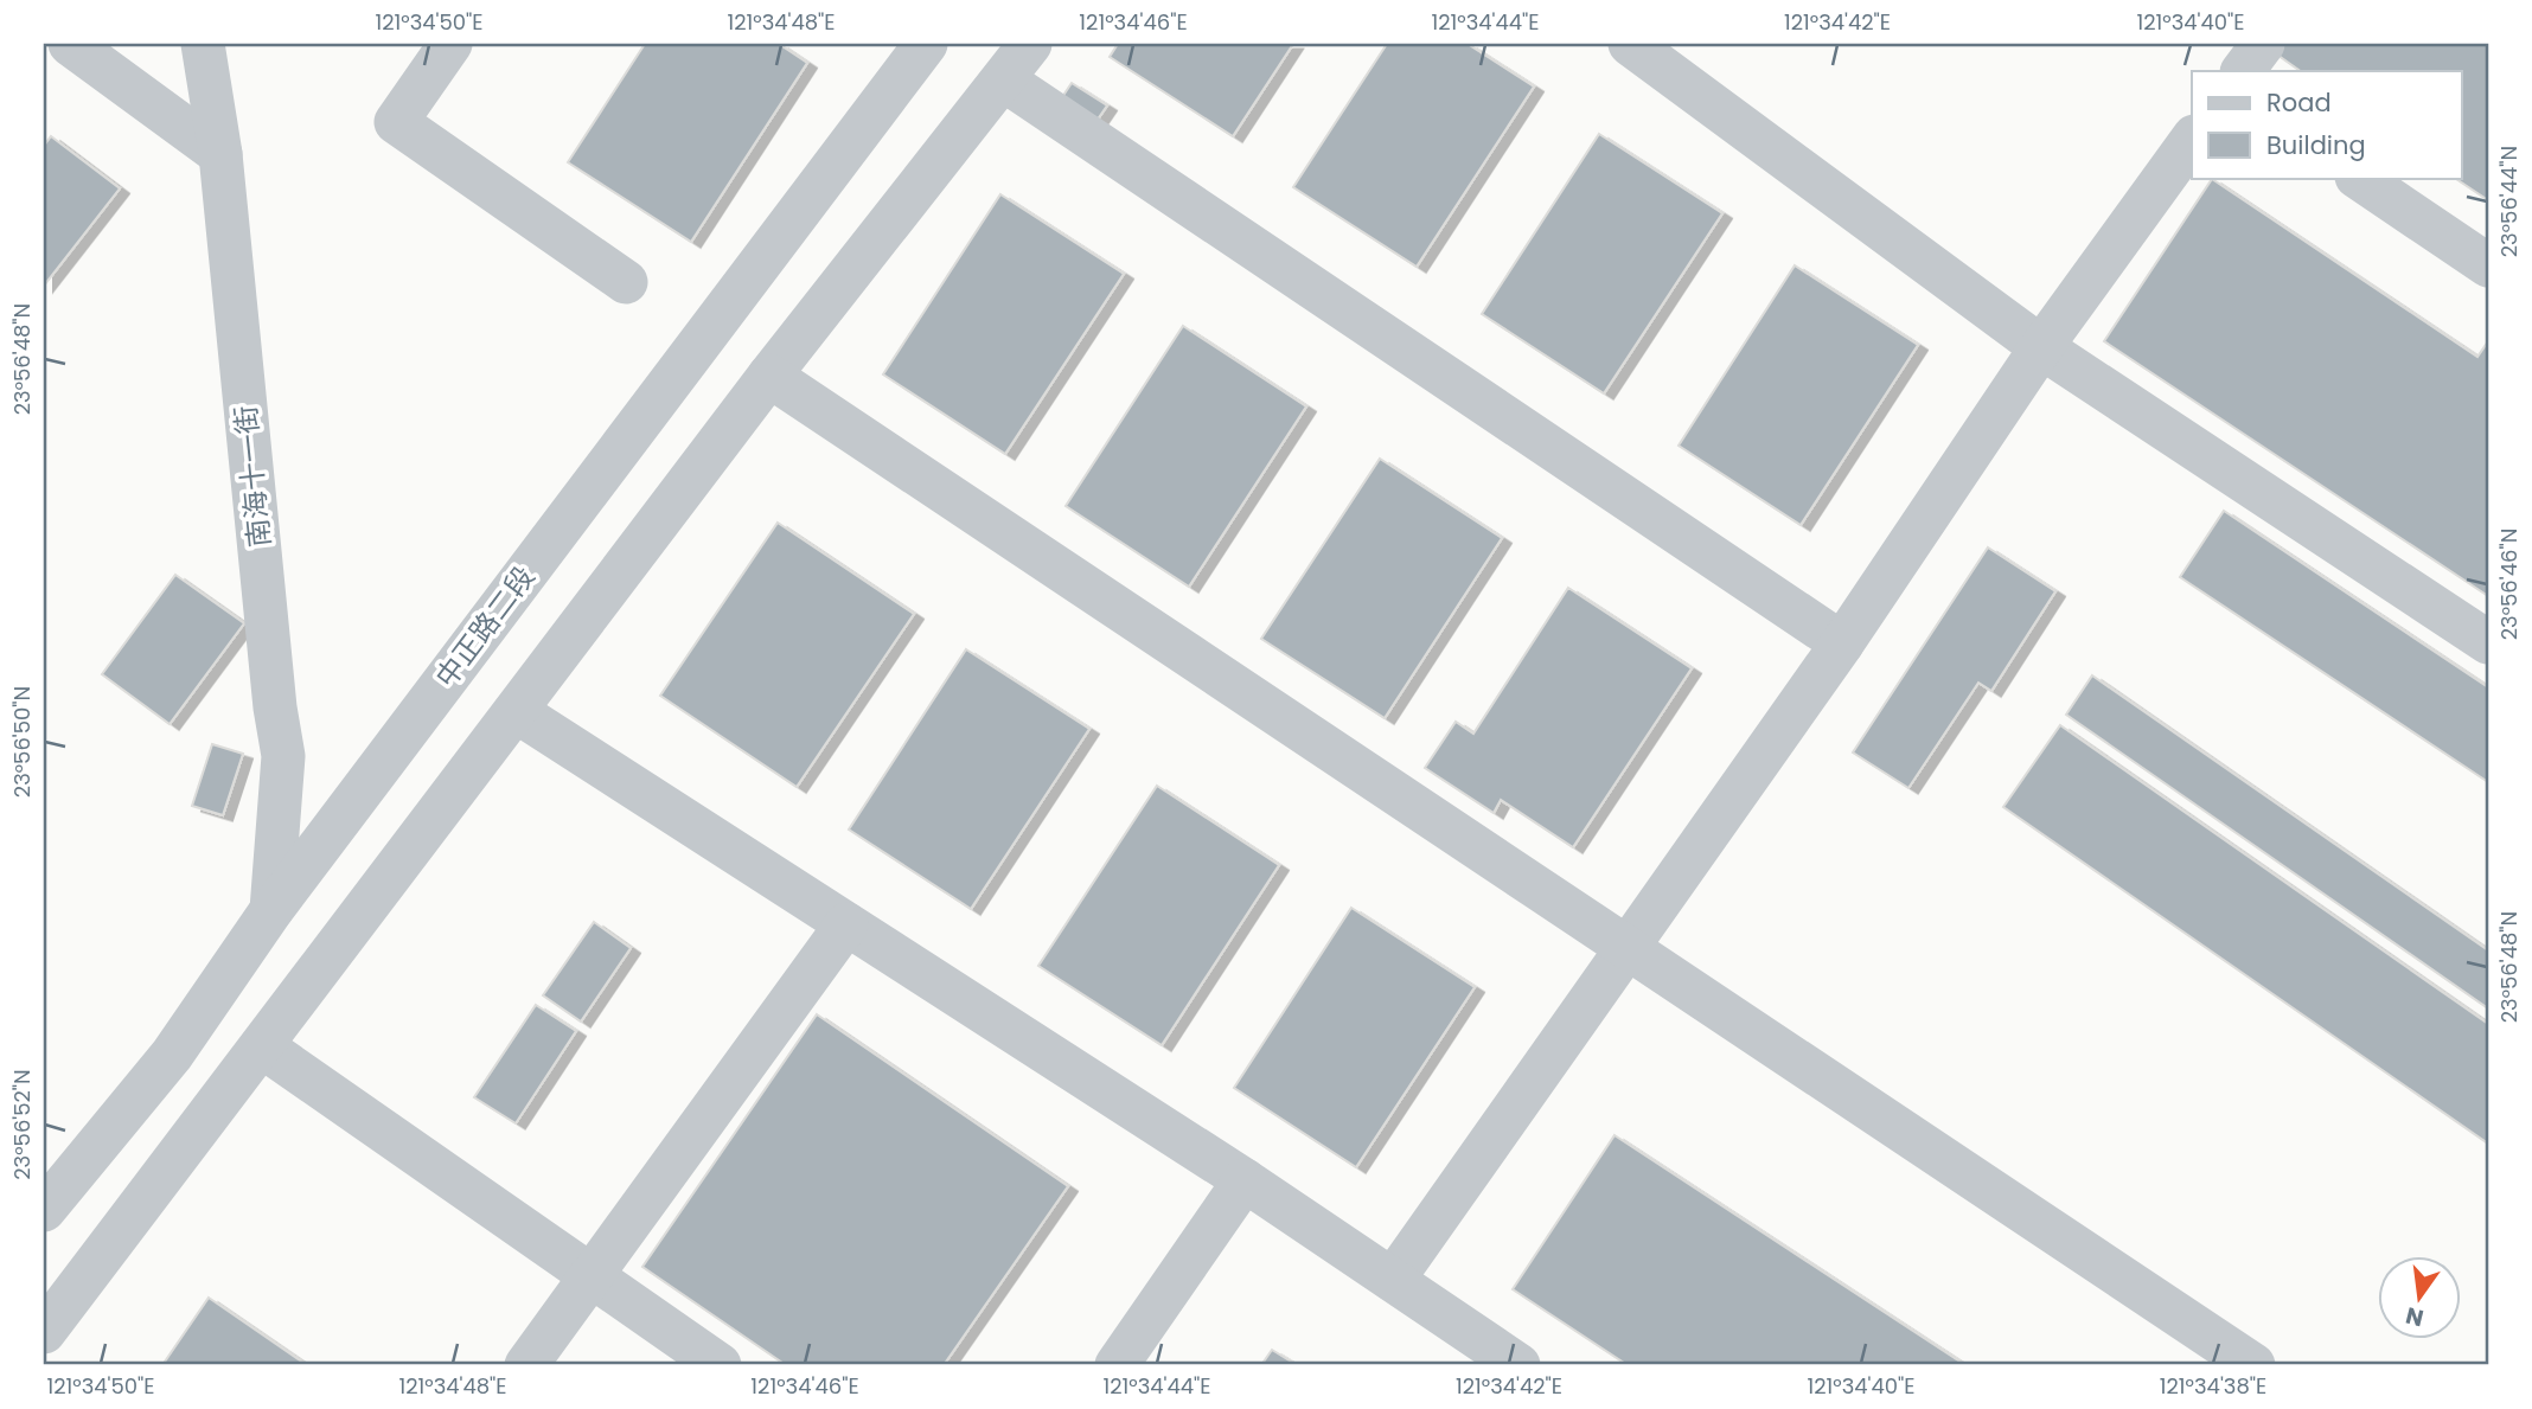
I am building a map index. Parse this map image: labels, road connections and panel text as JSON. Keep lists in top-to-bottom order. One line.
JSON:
{"streets":{"street":["南海十一街","中正路二段"]},"crossings":[["南海十一街","中正路二段"]],"legend":["Road","Building"],"north":"bottom","coordinates":["121°34'50\"E","121°34'48\"E","121°34'46\"E","121°34'44\"E","121°34'42\"E","121°34'40\"E","23°56'44\"N","23°56'48\"N","23°56'46\"N","23°56'50\"N","23°56'52\"N","121°34'38\"E"]}
